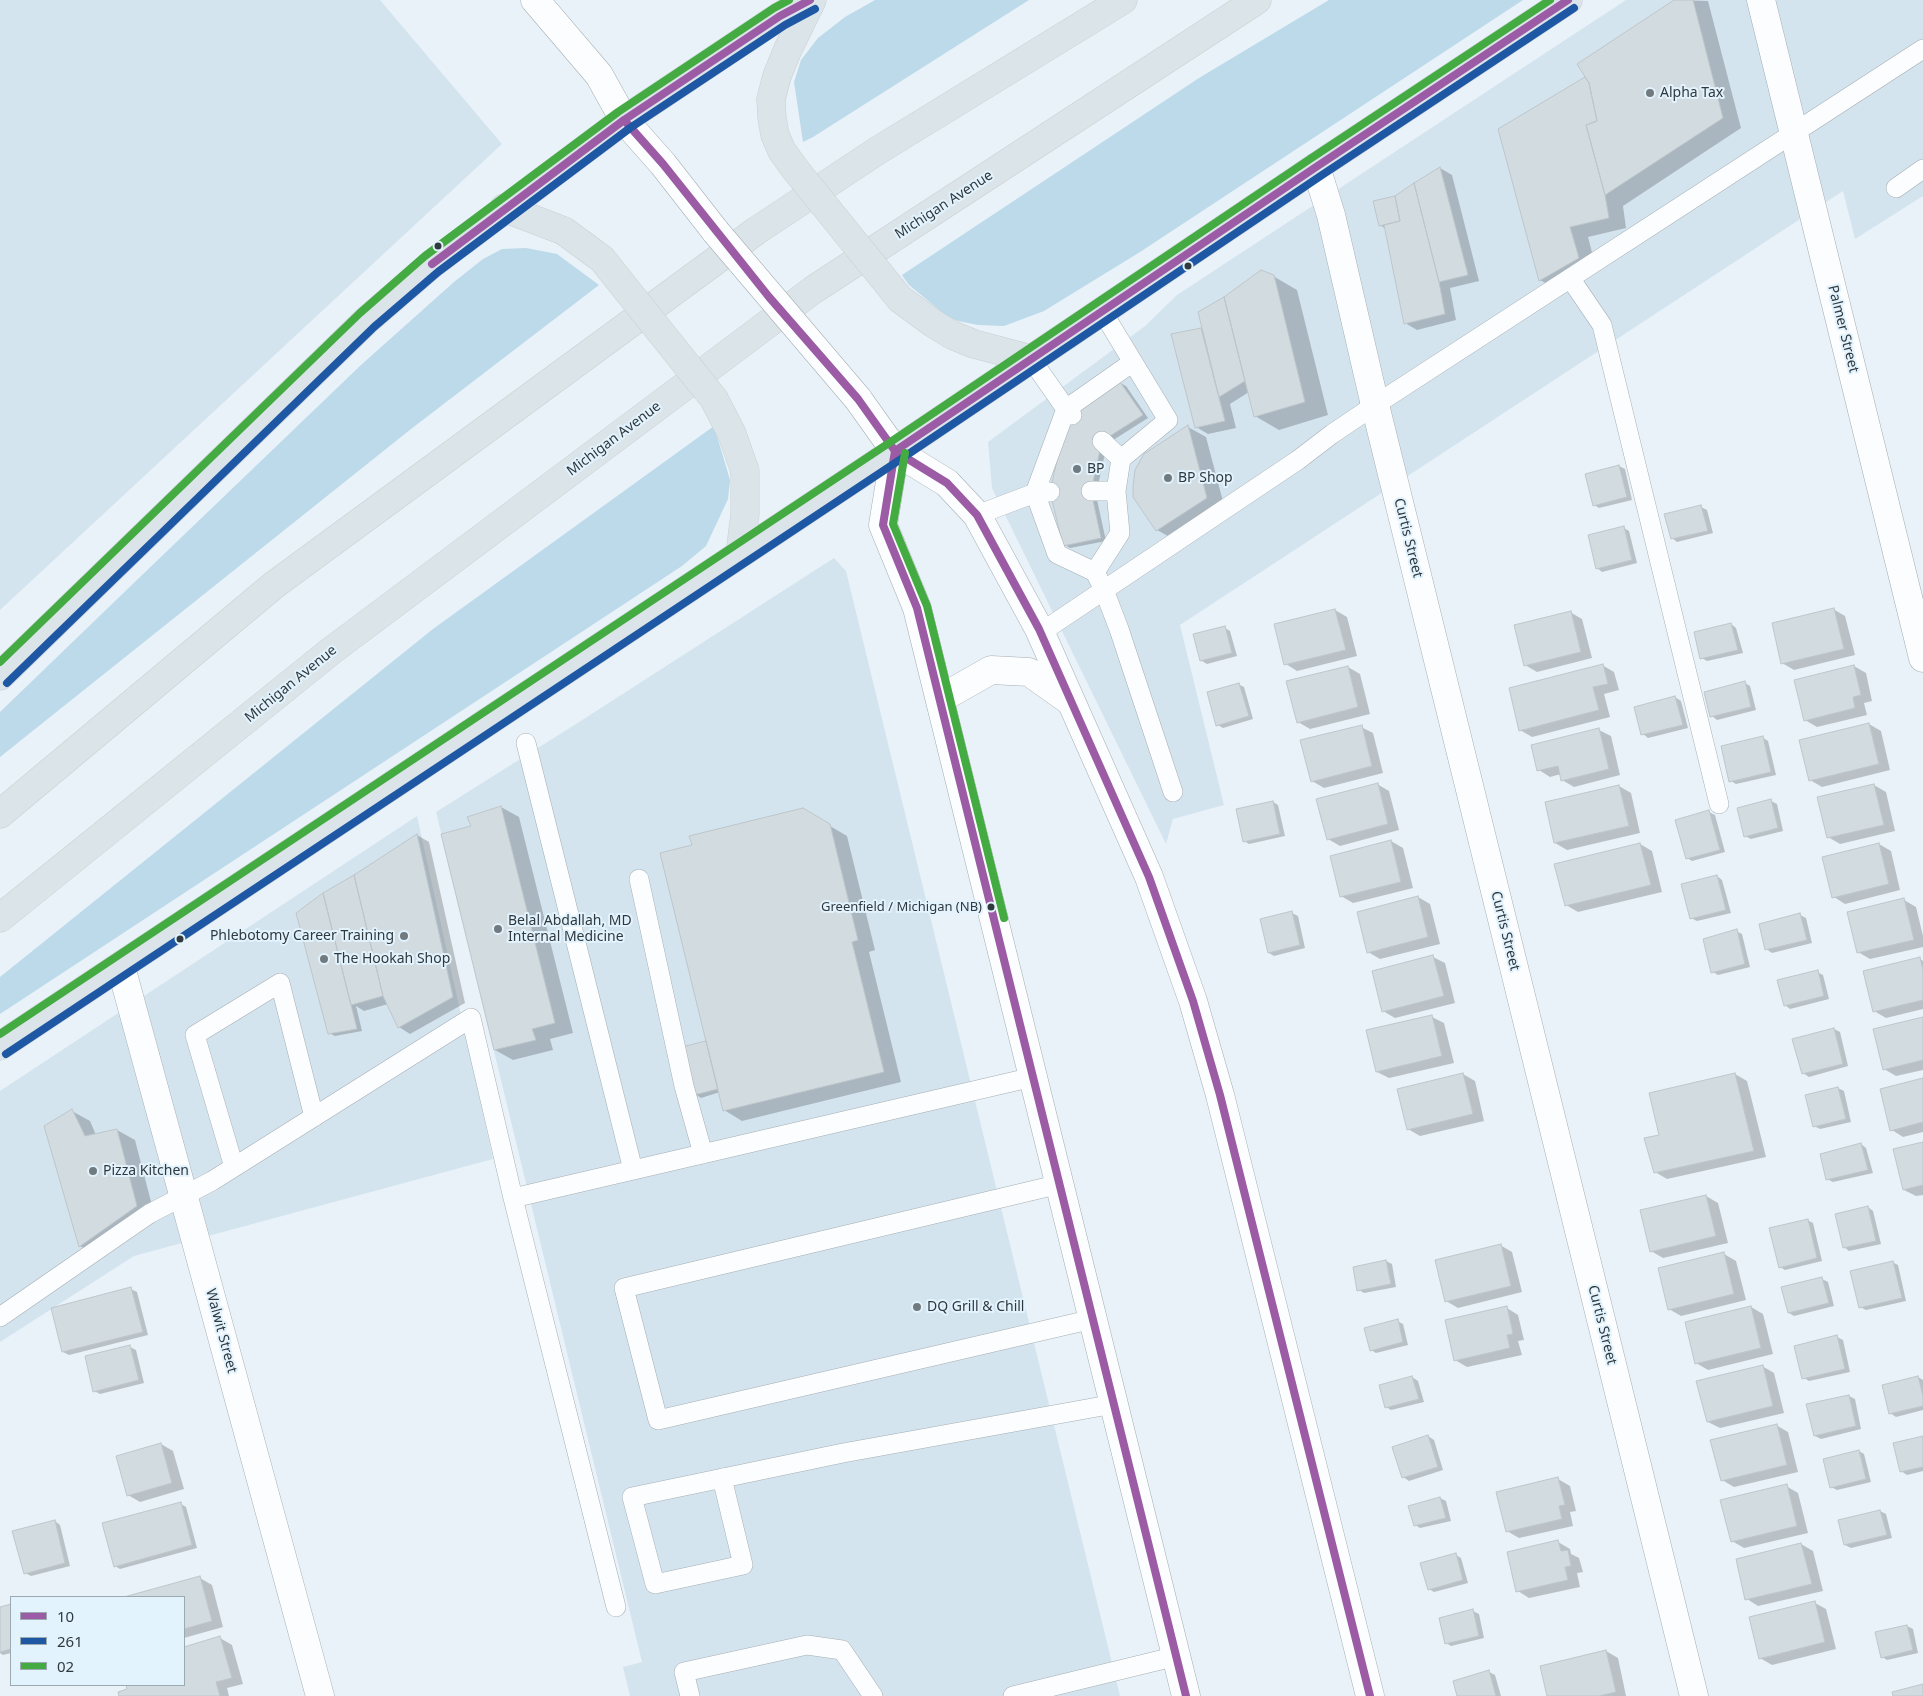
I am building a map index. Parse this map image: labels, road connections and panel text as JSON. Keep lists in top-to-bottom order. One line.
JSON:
{"streets":{"main road":["Michigan Avenue","Palmer Street","Curtis Street","Walwit Street"]},"places":["Alpha Tax","BP","BP Shop","Greenfield / Michigan (NB)","Belal Abdallah, MD Internal Medicine","Phlebotomy Career Training","The Hookah Shop","Pizza Kitchen","DQ Grill & Chill"],"lines":["transit line 10","transit line 02","transit line 261"],"legend":["10","261","02"]}
